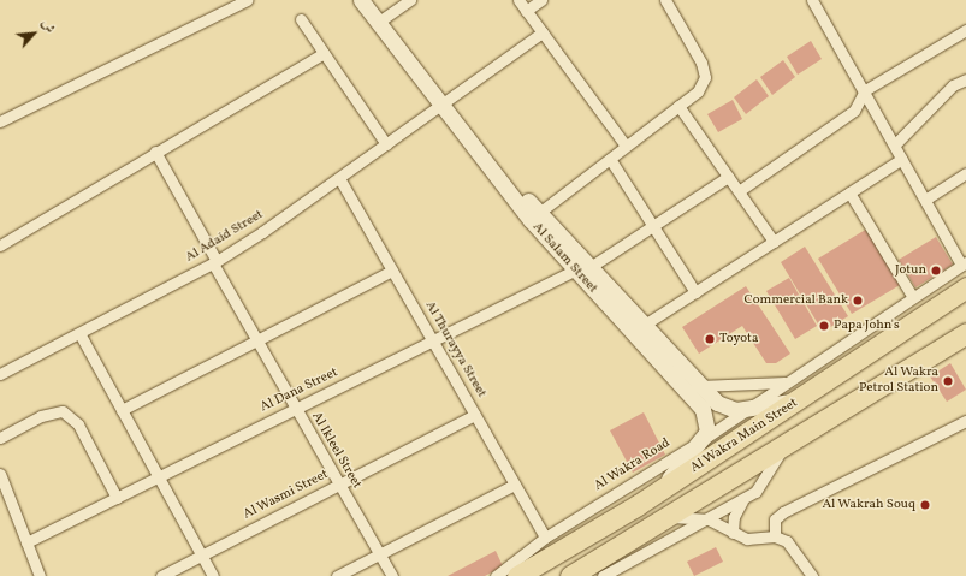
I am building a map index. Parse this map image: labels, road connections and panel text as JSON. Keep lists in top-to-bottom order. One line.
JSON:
{"streets":{"highway":["Al Wakra Main Street"],"street":["Al Adaid Street","Al Salam Street","Al Thurayya Street","Al Dana Street","Al Ikleel Street","Al Wakra Road","Al Wasmi Street"]},"crossings":[["Al Adaid Street","Al Salam Street"],["Al Adaid Street","Al Thurayya Street"],["Al Adaid Street","Al Ikleel Street"],["Al Salam Street","Al Dana Street"],["Al Salam Street","Al Wakra Main Street"],["Al Salam Street","Al Wakra Road"],["Al Thurayya Street","Al Dana Street"],["Al Thurayya Street","Al Wakra Road"],["Al Thurayya Street","Al Wasmi Street"],["Al Dana Street","Al Ikleel Street"],["Al Wakra Main Street","Al Wakra Road"],["Al Ikleel Street","Al Wasmi Street"]],"places":["Jotun","Commercial Bank","Papa John's","Toyota","Al Wakra Petrol Station","Al Wakrah Souq"],"north":"top right"}
